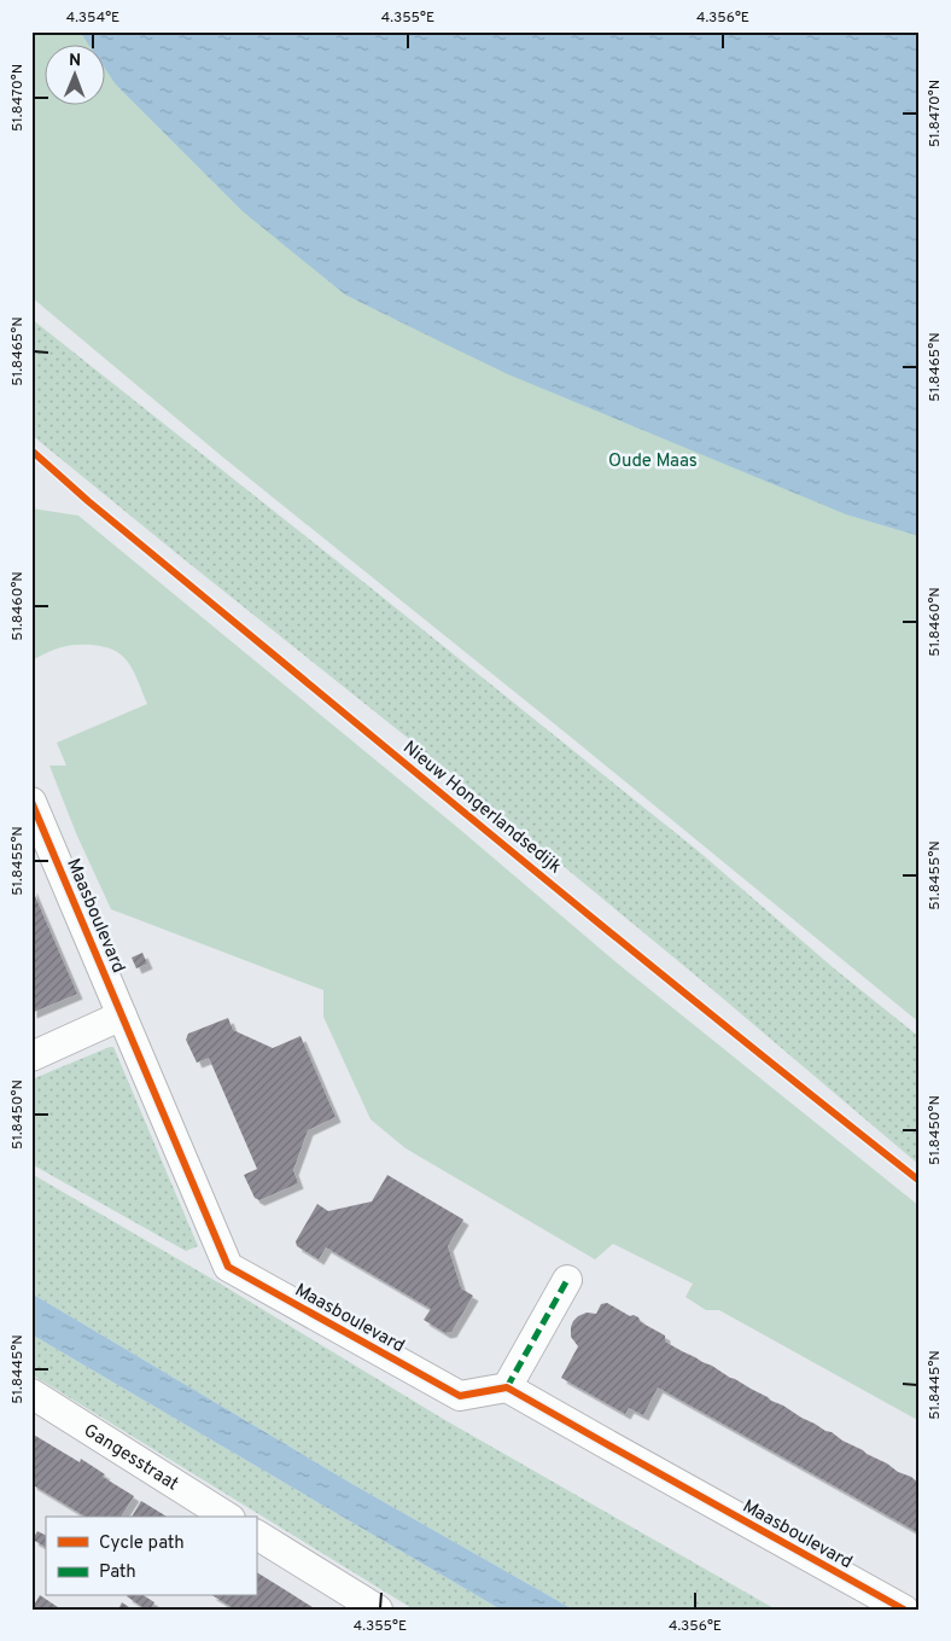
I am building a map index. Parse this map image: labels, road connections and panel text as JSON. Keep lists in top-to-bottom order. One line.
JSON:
{"streets":{"street":["Maasboulevard","Gangesstraat"],"cycle path":["Nieuw Hongerlandsedijk"]},"parks":["Oude Maas"],"legend":["Cycle path","Path"],"north":"top","coordinates":["4.354°E","4.355°E","4.356°E","51.8470°N","51.8465°N","51.8460°N","51.8455°N","51.8450°N","51.8445°N"]}
